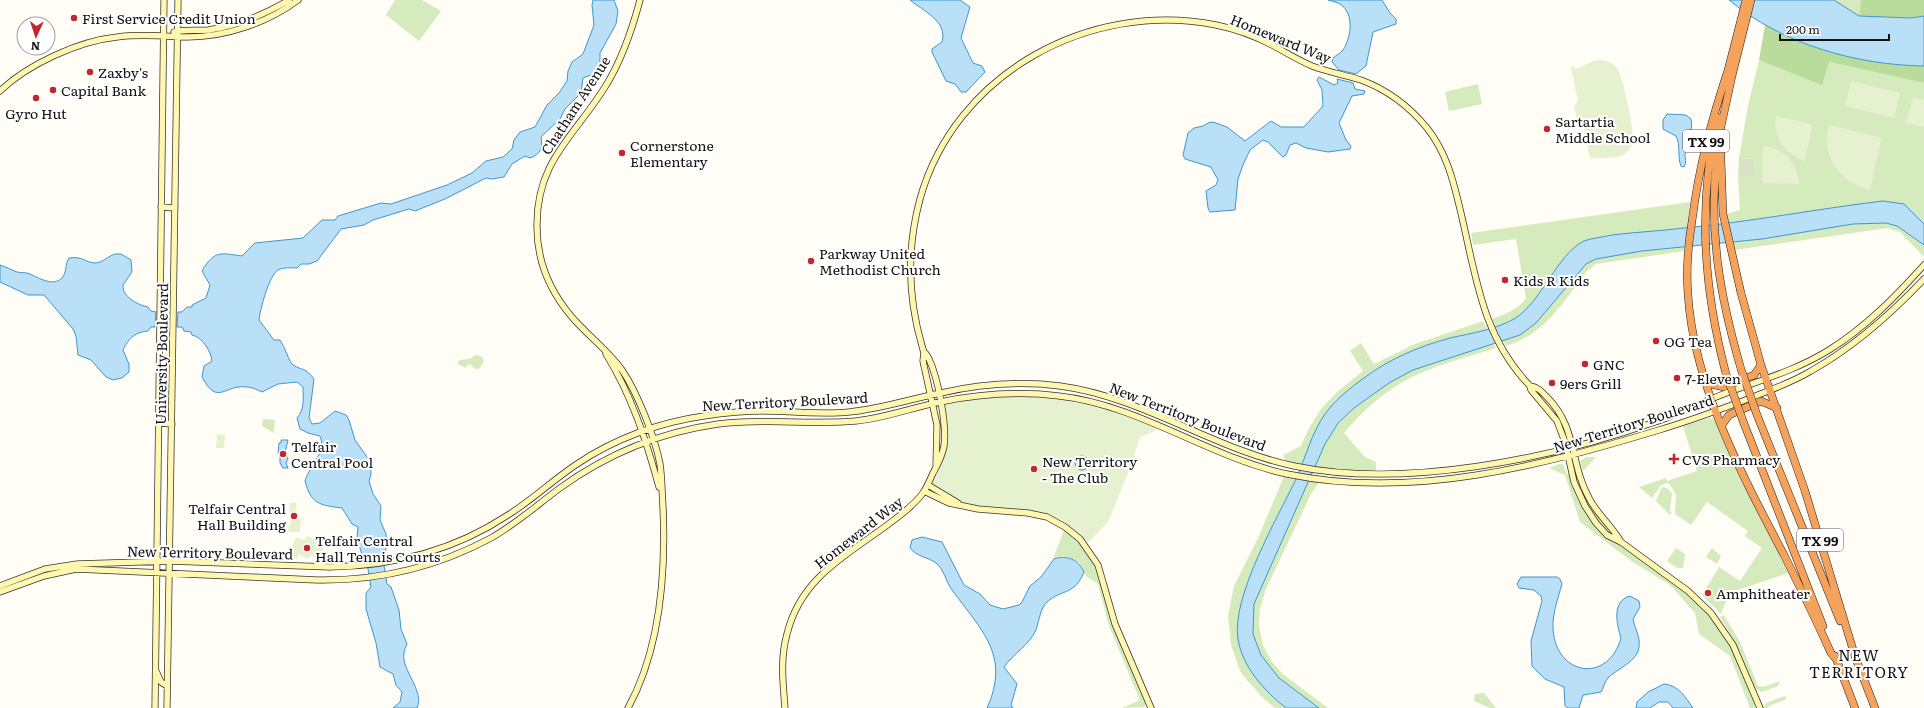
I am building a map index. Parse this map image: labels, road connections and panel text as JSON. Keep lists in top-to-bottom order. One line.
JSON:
{"streets":{"highway":["TX 99"],"main road":["Homeward Way","Chatham Avenue","University Boulevard","New Territory Boulevard"]},"crossings":[["Homeward Way","New Territory Boulevard"],["Chatham Avenue","New Territory Boulevard"],["TX 99","New Territory Boulevard"],["University Boulevard","New Territory Boulevard"]],"districts":["NEW TERRITORY"],"places":{"other":["First Service Credit Union","Zaxby's","Capital Bank","Gyro Hut","Sartartia Middle School","Cornerstone Elementary","Parkway United Methodist Church","Kids R Kids","OG Tea","GNC","7-Eleven","9ers Grill","Telfair Central Pool","New Territory - The Club","Telfair Central Hall Building","Telfair Central Hall Tennis Courts","Amphitheater"],"health":["CVS Pharmacy"]},"scale_bar":"200 m","north":"bottom"}
